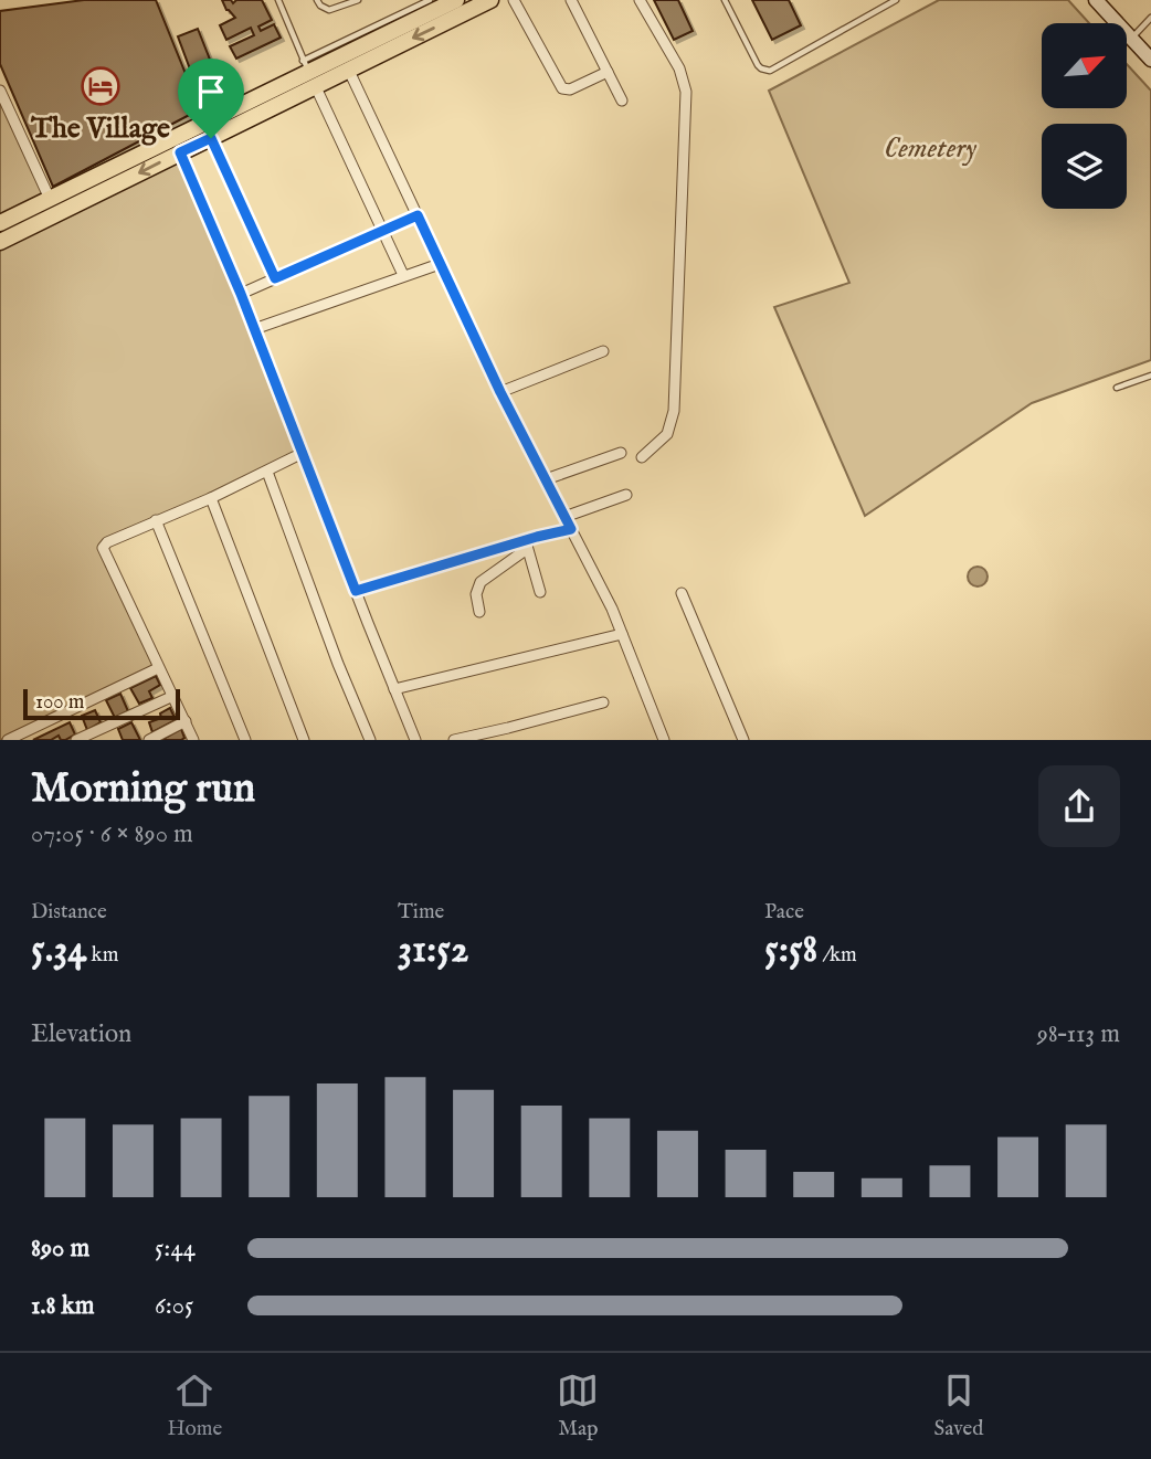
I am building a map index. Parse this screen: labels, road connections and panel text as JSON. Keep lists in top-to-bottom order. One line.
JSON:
{"parks":["Cemetery"],"places":{"hotel":["The Village"]},"scale_bar":"100 m","north":"top right","page":{"scale":"100 m","heading":["Morning run","07:05 · 6 × 890 m"],"stats":[["Distance","5.34 km"],["Time","31:52"],["Pace","5:58 /km"]],"chart":["Elevation","98–113 m"],"list":[{"name":"890 m","note":"5:44"},{"name":"1.8 km","note":"6:05"}],"tabs":["Home","Map","Saved"]}}
